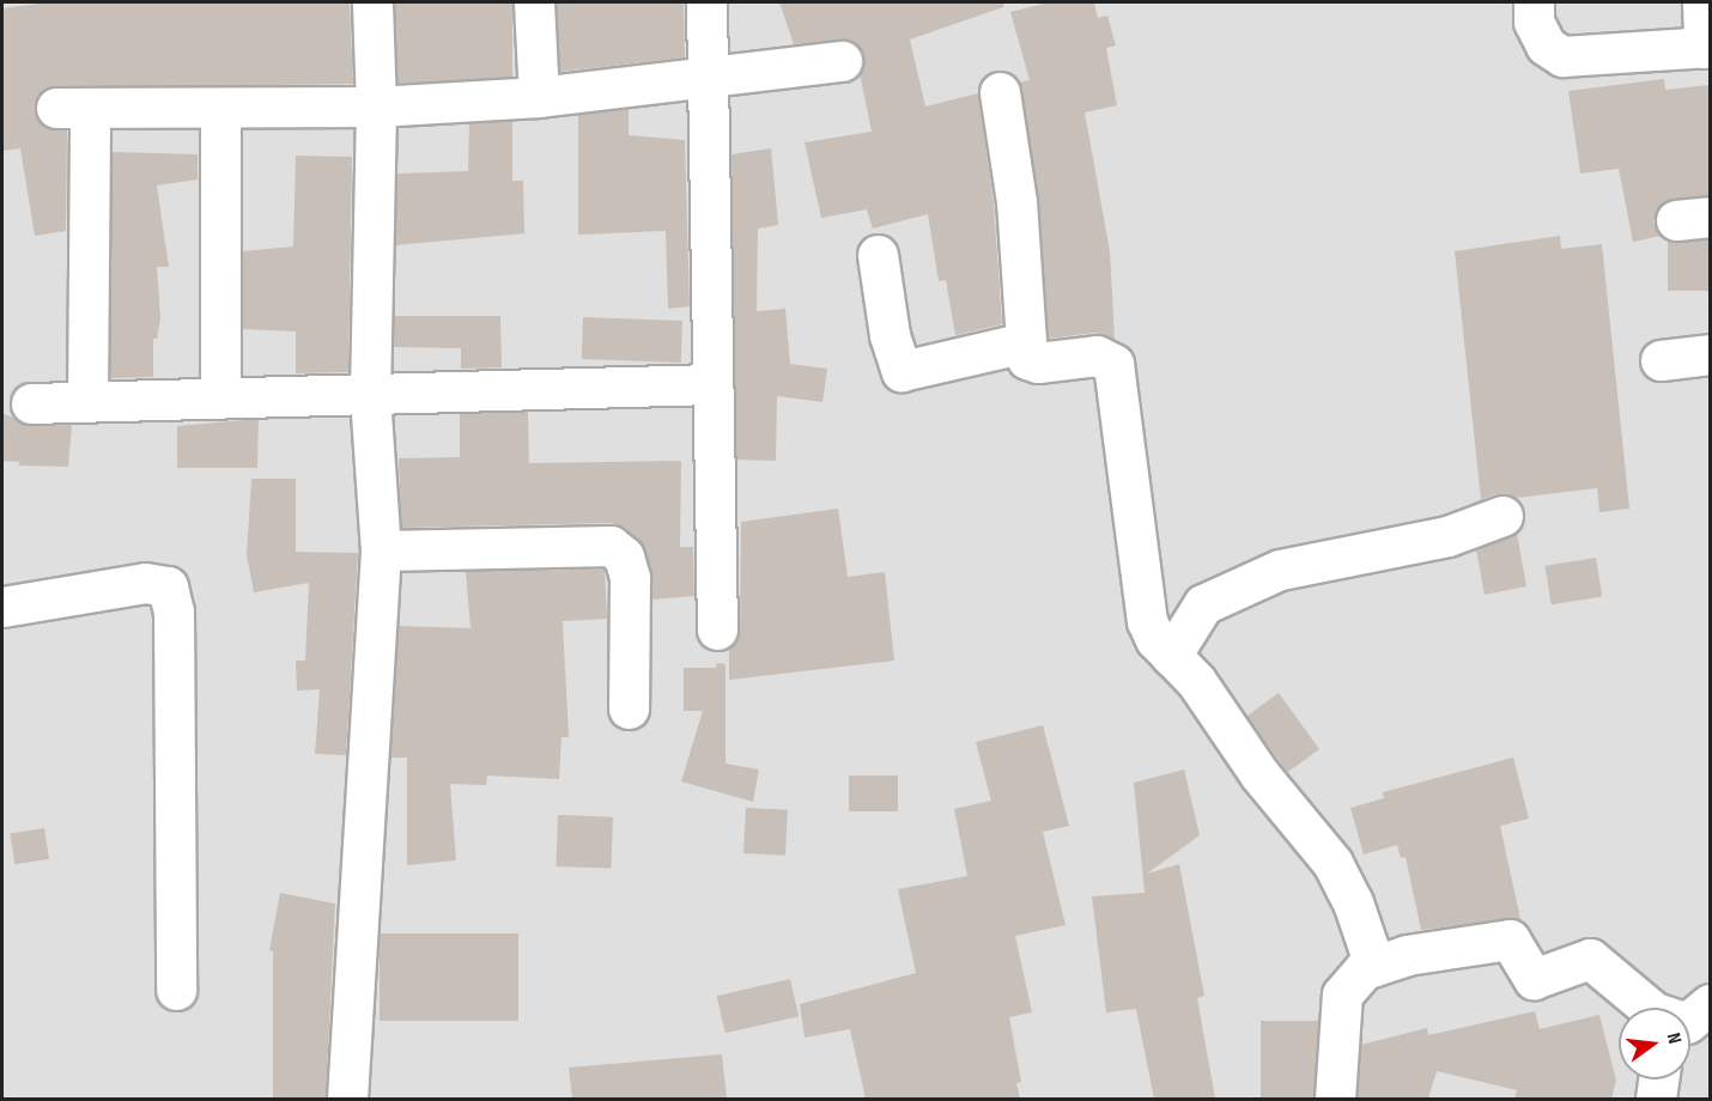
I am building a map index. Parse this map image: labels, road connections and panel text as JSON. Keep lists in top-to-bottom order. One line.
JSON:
{"north":"right"}
